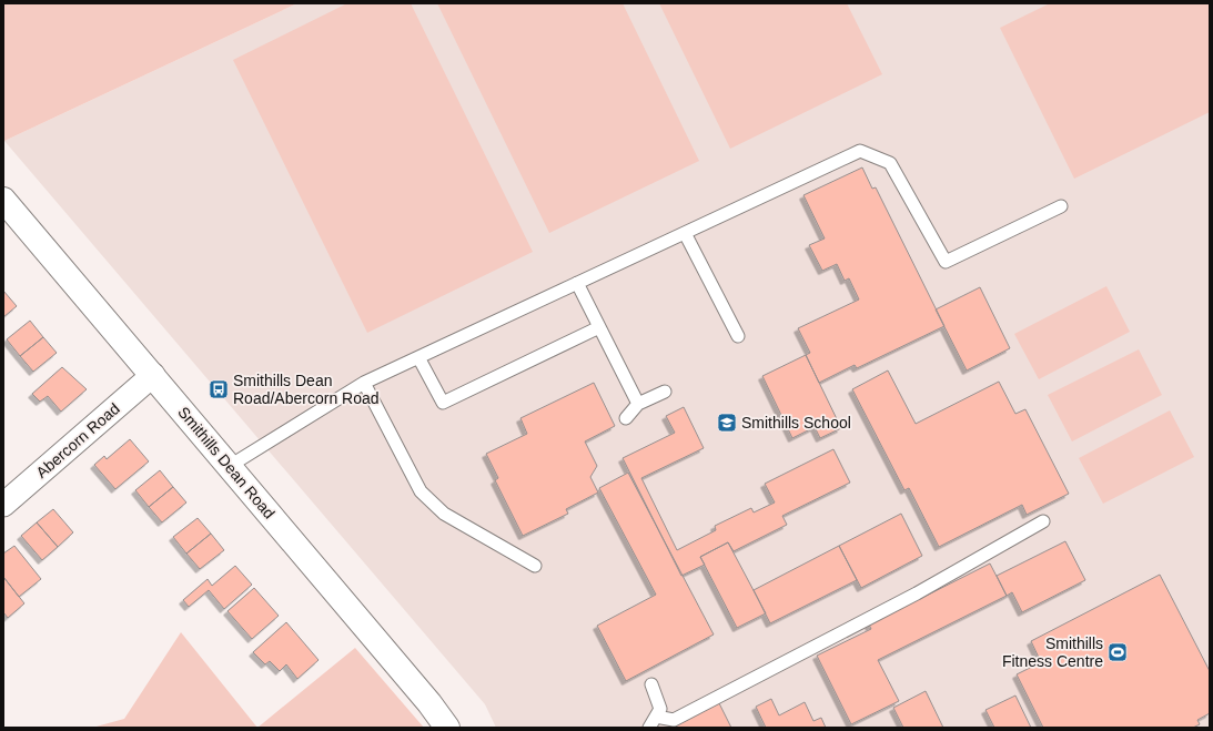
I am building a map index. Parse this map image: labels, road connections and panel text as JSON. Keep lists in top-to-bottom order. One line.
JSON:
{"streets":{"street":["Abercorn Road","Smithills Dean Road"]},"crossings":[["Abercorn Road","Smithills Dean Road"]],"places":{"bus stop":["Smithills Dean Road/Abercorn Road"],"school or university":["Smithills School"],"sports":["Smithills Fitness Centre"]}}
